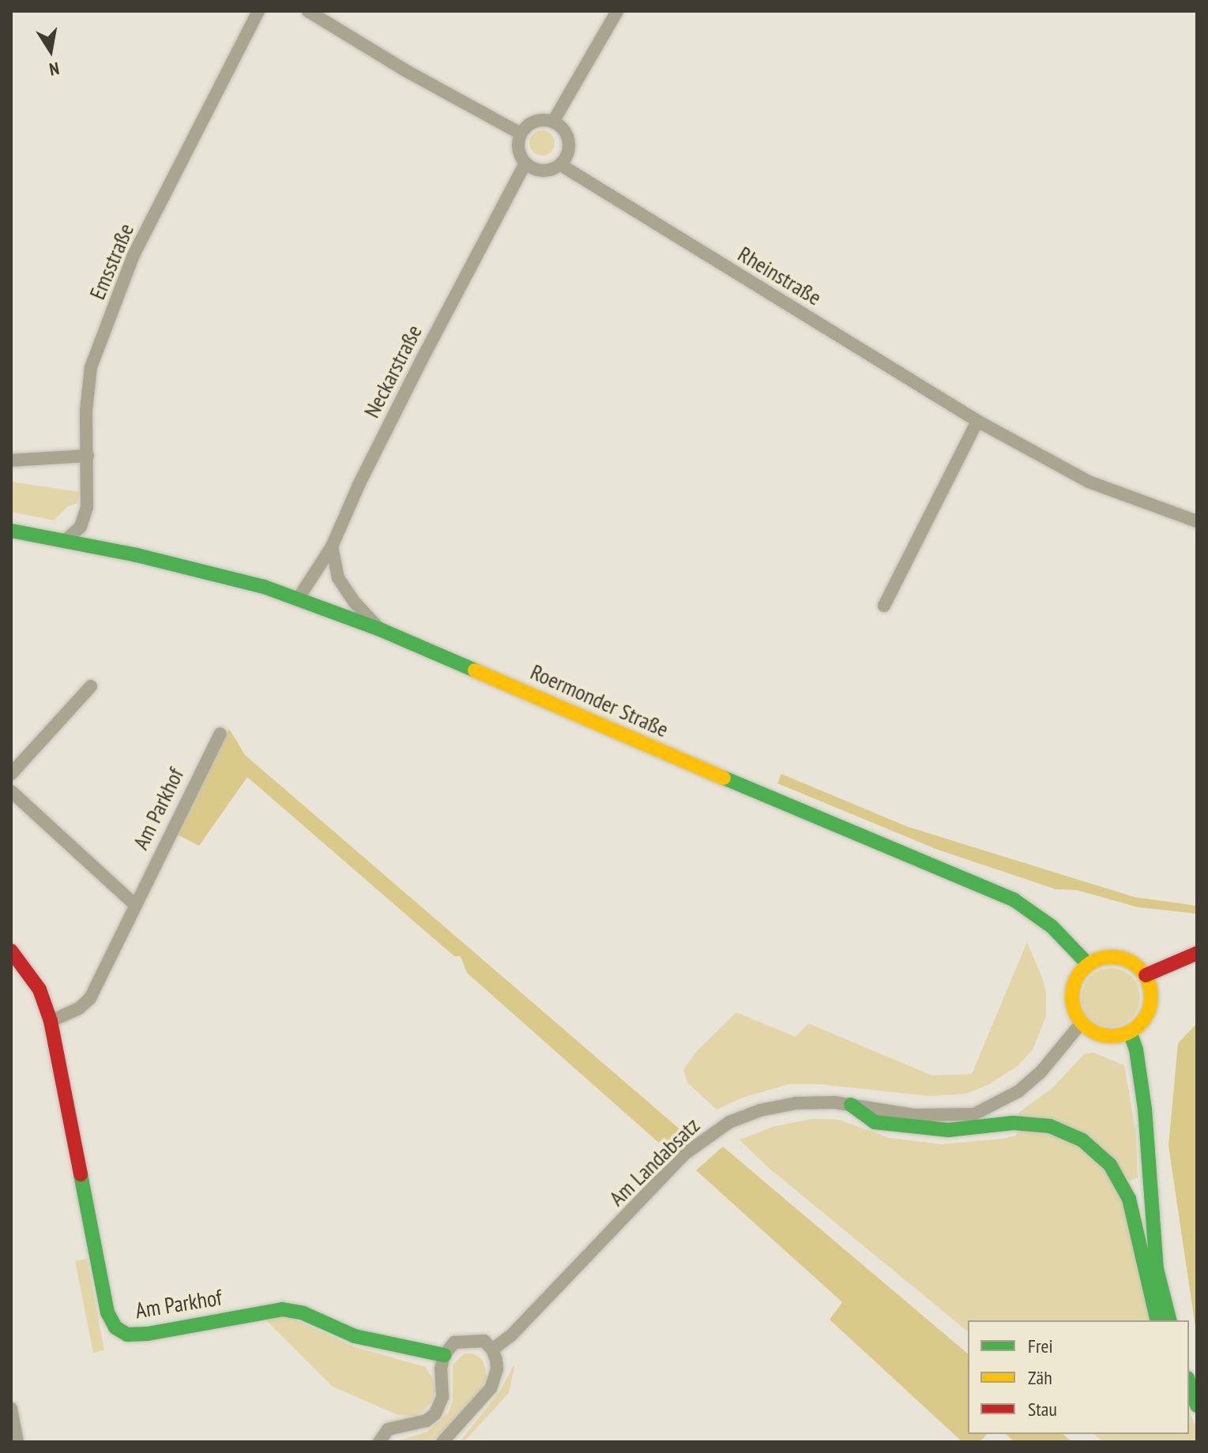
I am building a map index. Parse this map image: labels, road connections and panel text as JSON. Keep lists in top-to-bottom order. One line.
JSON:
{"streets":{"main road":["Roermonder Straße","Am Parkhof"],"street":["Emsstraße","Rheinstraße","Neckarstraße","Am Landabsatz"]},"crossings":[["Emsstraße","Roermonder Straße"],["Rheinstraße","Neckarstraße"],["Neckarstraße","Roermonder Straße"],["Roermonder Straße","Am Landabsatz"]],"legend":["Frei","Zäh","Stau"],"north":"bottom"}
